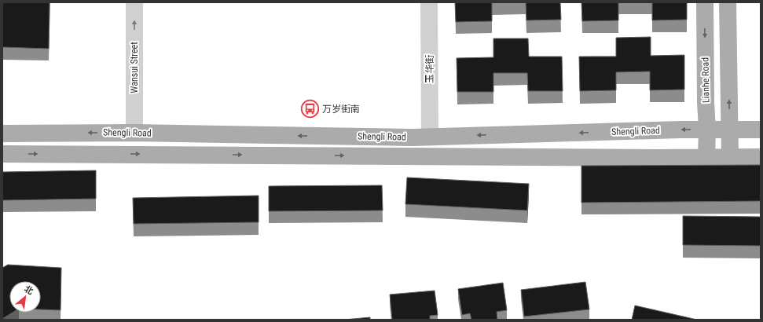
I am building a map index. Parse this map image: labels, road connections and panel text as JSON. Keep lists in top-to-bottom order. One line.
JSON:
{"streets":{"main road":["Lianhe Road","Shengli Road"],"street":["Wansui Street","玉华街"]},"crossings":[["Wansui Street","Shengli Road"],["玉华街","Shengli Road"],["Lianhe Road","Shengli Road"]],"one_way":["Wansui Street"],"places":{"bus stop":["万岁街南"]},"north":"top right"}
